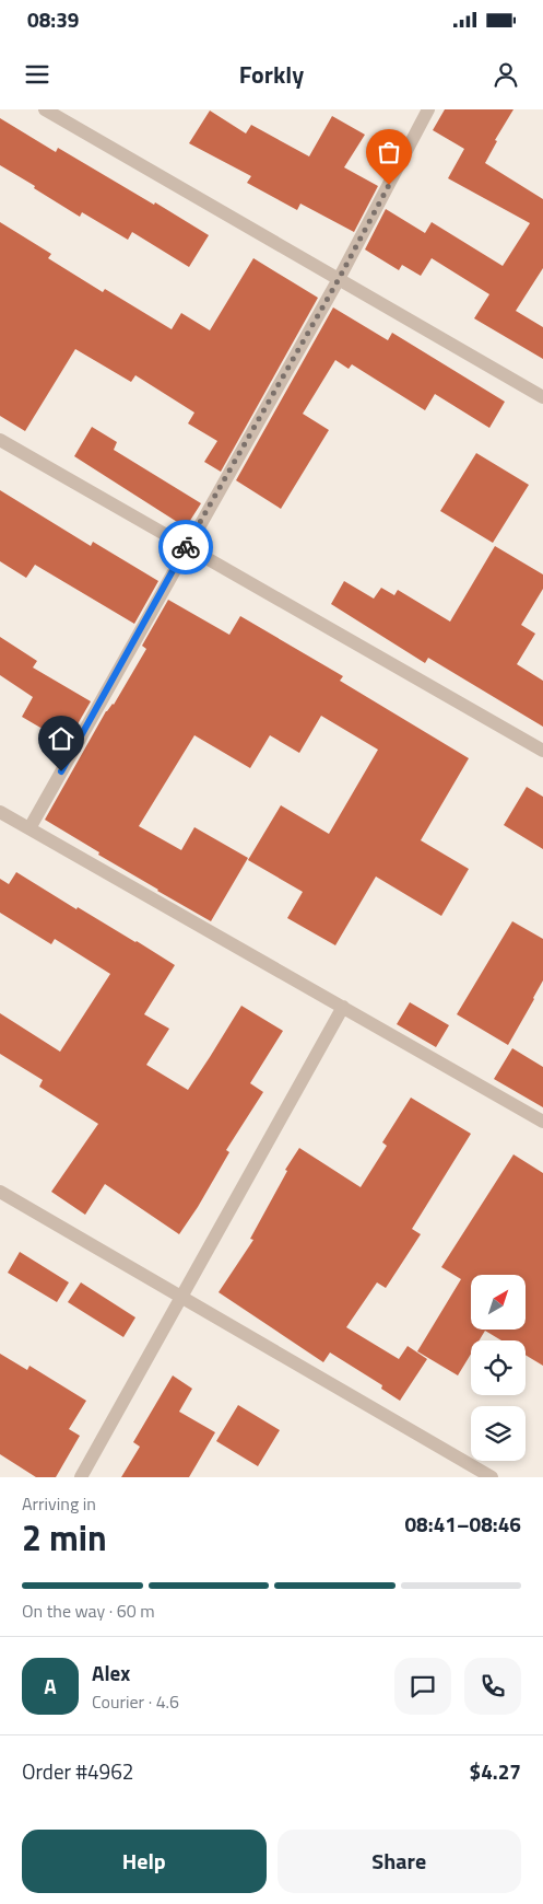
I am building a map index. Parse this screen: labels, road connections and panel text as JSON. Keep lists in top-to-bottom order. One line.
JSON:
{"north":"top right","page":{"status":"08:39","header":"Forkly","heading":["2 min","Arriving in","08:41–08:46"],"panel":["Alex","Courier · 4.6","Order #4962","$4.27"],"bar":"On the way · 60 m","round":"A","buttons":["Help","Share"]}}
